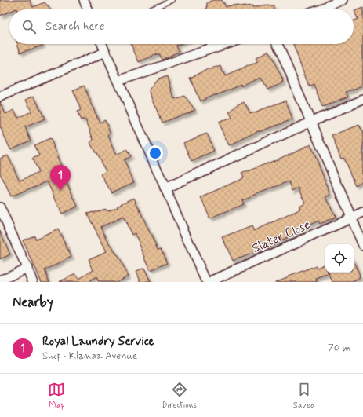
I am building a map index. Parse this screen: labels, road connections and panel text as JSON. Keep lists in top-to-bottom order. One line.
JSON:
{"streets":{"street":["Slater Close"]},"page":{"search":"Search here","pins":"1","heading":"Nearby","list":[{"mark":"1","name":"Royal Laundry Service","note":"Shop · Klanaa Avenue","value":"70 m"}],"nav":["Map","Directions","Saved"]}}
